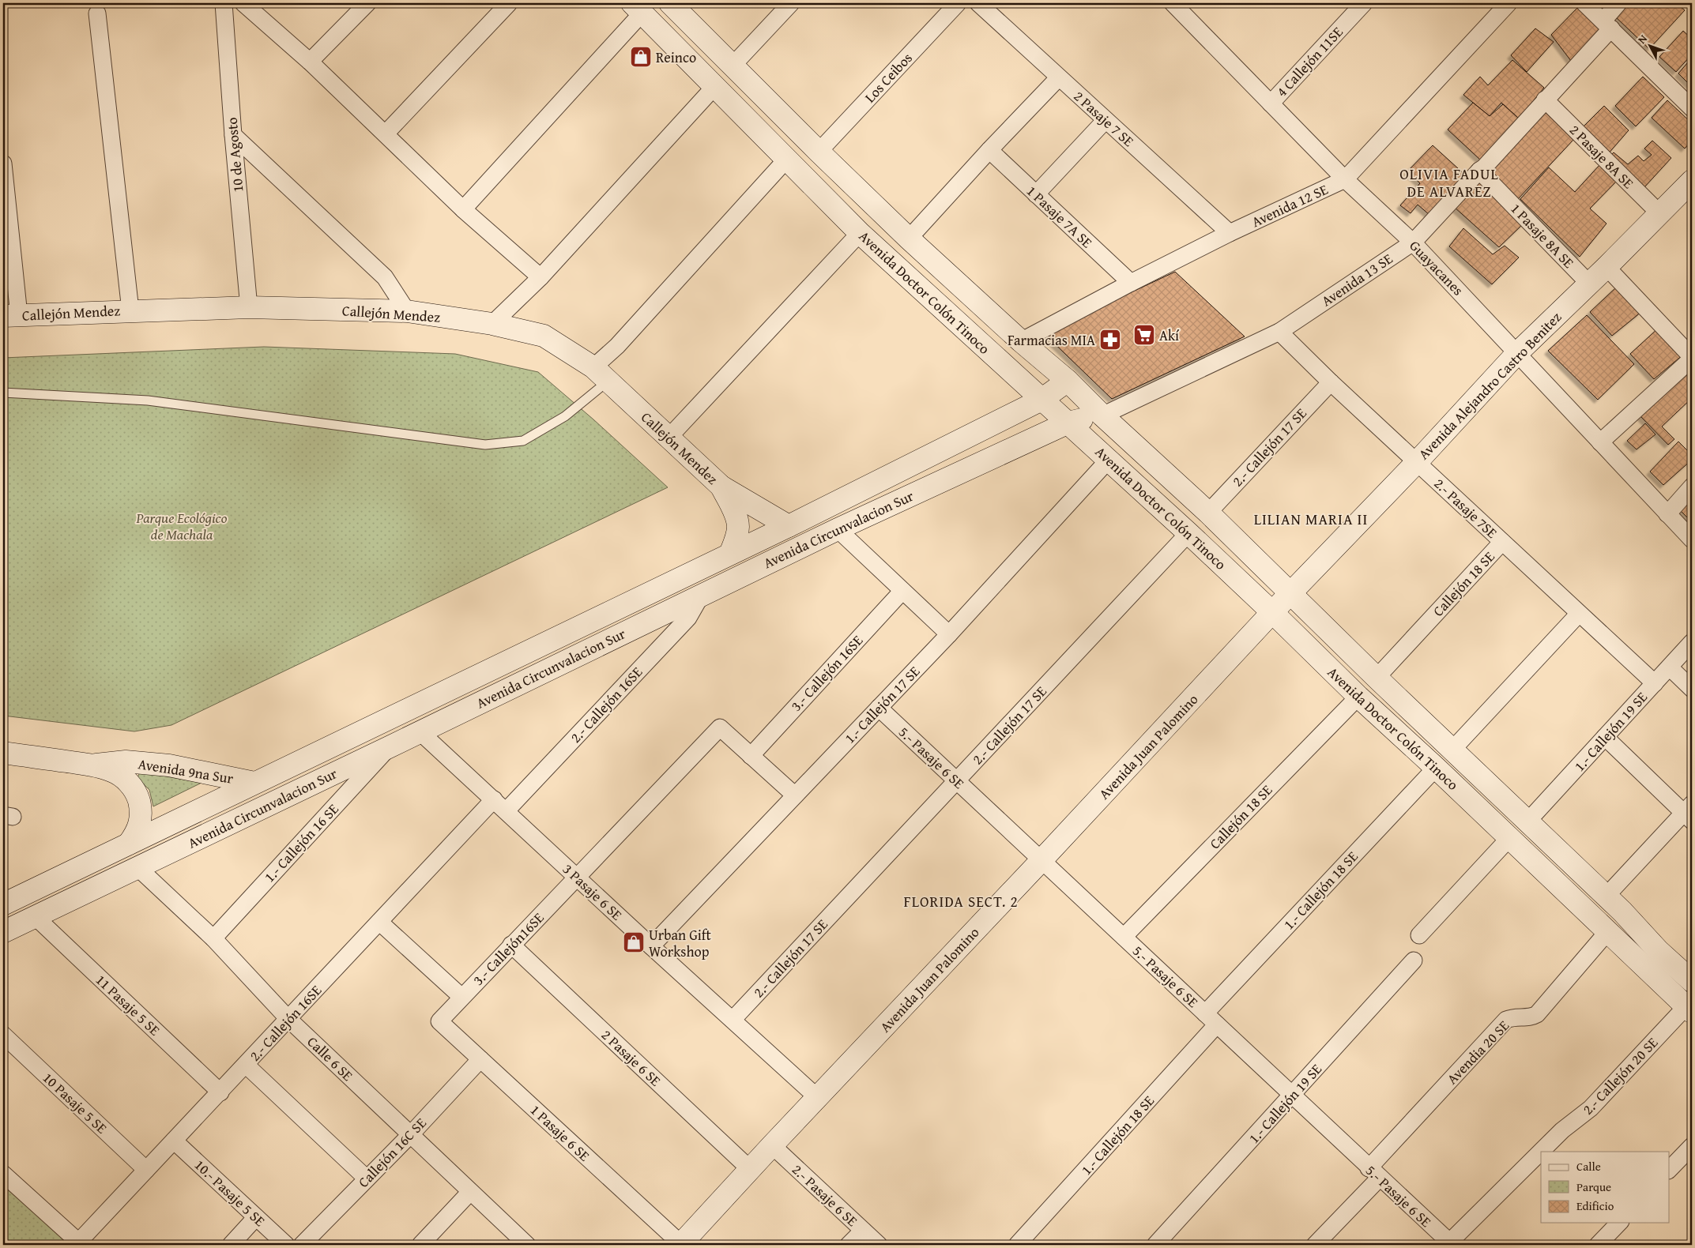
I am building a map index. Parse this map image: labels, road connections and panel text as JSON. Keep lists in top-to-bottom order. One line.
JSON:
{"streets":{"main road":["Avenida Doctor Colón Tinoco","Callejón Mendez","Avenida Alejandro Castro Benitez","Avenida Circunvalacion Sur","Avenida Juan Palomino","Avenida 9na Sur"],"street":["4 Callejón 11SE","Los Ceibos","2 Pasaje 7 SE","10 de Agosto","2 Pasaje 8A SE","Avenida 12 SE","1 Pasaje 7A SE","1 Pasaje 8A SE","Guayacanes","Avenida 13 SE","2.- Callejón 17 SE","2.- Pasaje 7SE","Callejón 18 SE","3.- Callejón 16SE","2.- Callejón 16SE","1.- Callejón 17 SE","1.- Callejón 19 SE","5.- Pasaje 6 SE","1.- Callejón 16 SE","1.- Callejón 18 SE","3 Pasaje 6 SE","3.- Callejón16SE","11 Pasaje 5 SE","Avendia 20 SE","2 Pasaje 6 SE","Calle 6 SE","2.- Callejón 20 SE","10 Pasaje 5 SE","1 Pasaje 6 SE","Callejón 16C SE","10.- Pasaje 5 SE","2.- Pasaje 6 SE"]},"crossings":[["4 Callejón 11SE","Guayacanes"],["Los Ceibos","Avenida Doctor Colón Tinoco"],["2 Pasaje 7 SE","Avenida 12 SE"],["10 de Agosto","Callejón Mendez"],["2 Pasaje 8A SE","Avenida 13 SE"],["2 Pasaje 8A SE","Avenida Alejandro Castro Benitez"],["Avenida 12 SE","1 Pasaje 7A SE"],["Avenida 12 SE","Guayacanes"],["Avenida 12 SE","Avenida Doctor Colón Tinoco"],["1 Pasaje 8A SE","Avenida 13 SE"],["1 Pasaje 8A SE","Avenida Alejandro Castro Benitez"],["Guayacanes","Avenida 13 SE"],["Guayacanes","Avenida Alejandro Castro Benitez"],["Avenida 13 SE","Avenida Doctor Colón Tinoco"],["Avenida 13 SE","2.- Pasaje 7SE"],["Avenida 13 SE","Avenida Circunvalacion Sur"],["Avenida Doctor Colón Tinoco","Avenida Alejandro Castro Benitez"],["Avenida Doctor Colón Tinoco","2.- Callejón 17 SE"],["Avenida Doctor Colón Tinoco","Avenida Circunvalacion Sur"],["Avenida Doctor Colón Tinoco","Callejón 18 SE"],["Avenida Doctor Colón Tinoco","1.- Callejón 17 SE"],["Avenida Doctor Colón Tinoco","1.- Callejón 19 SE"],["Avenida Doctor Colón Tinoco","Avenida Juan Palomino"],["Avenida Doctor Colón Tinoco","1.- Callejón 18 SE"],["Avenida Doctor Colón Tinoco","Avendia 20 SE"],["Avenida Doctor Colón Tinoco","2.- Callejón 20 SE"],["Callejón Mendez","Avenida Circunvalacion Sur"],["Avenida Alejandro Castro Benitez","2.- Pasaje 7SE"],["Avenida Alejandro Castro Benitez","Avenida Juan Palomino"],["2.- Callejón 17 SE","2.- Pasaje 7SE"],["2.- Callejón 17 SE","5.- Pasaje 6 SE"],["2.- Callejón 17 SE","3 Pasaje 6 SE"],["2.- Pasaje 7SE","Callejón 18 SE"],["2.- Pasaje 7SE","1.- Callejón 19 SE"],["Avenida Circunvalacion Sur","2.- Callejón 16SE"],["Avenida Circunvalacion Sur","Avenida 9na Sur"],["Avenida Circunvalacion Sur","1.- Callejón 16 SE"],["Avenida Circunvalacion Sur","3 Pasaje 6 SE"],["Avenida Circunvalacion Sur","11 Pasaje 5 SE"],["Avenida Circunvalacion Sur","Calle 6 SE"],["Callejón 18 SE","5.- Pasaje 6 SE"],["2.- Callejón 16SE","3 Pasaje 6 SE"],["2.- Callejón 16SE","11 Pasaje 5 SE"],["2.- Callejón 16SE","Calle 6 SE"],["2.- Callejón 16SE","10 Pasaje 5 SE"],["2.- Callejón 16SE","10.- Pasaje 5 SE"],["1.- Callejón 17 SE","5.- Pasaje 6 SE"],["1.- Callejón 17 SE","3 Pasaje 6 SE"],["1.- Callejón 19 SE","5.- Pasaje 6 SE"],["Avenida Juan Palomino","5.- Pasaje 6 SE"],["Avenida Juan Palomino","3 Pasaje 6 SE"],["Avenida Juan Palomino","2 Pasaje 6 SE"],["Avenida Juan Palomino","1 Pasaje 6 SE"],["Avenida Juan Palomino","2.- Pasaje 6 SE"],["5.- Pasaje 6 SE","1.- Callejón 18 SE"],["5.- Pasaje 6 SE","Avendia 20 SE"],["5.- Pasaje 6 SE","2.- Callejón 20 SE"],["1.- Callejón 16 SE","Calle 6 SE"],["3 Pasaje 6 SE","3.- Callejón16SE"],["3.- Callejón16SE","2 Pasaje 6 SE"],["3.- Callejón16SE","1 Pasaje 6 SE"],["Calle 6 SE","Callejón 16C SE"],["1 Pasaje 6 SE","Callejón 16C SE"]],"districts":["OLIVIA FADUL DE ALVAREZ","LILIAN MARIA II","FLORIDA SECT. 2"],"parks":["Parque Ecológico de Machala"],"places":{"shop":["Reinco","Urban Gift Workshop"],"supermarket":["Akí"],"pharmacy":["Farmacias MIA"]},"legend":["Calle","Parque","Edificio"],"north":"top left"}
